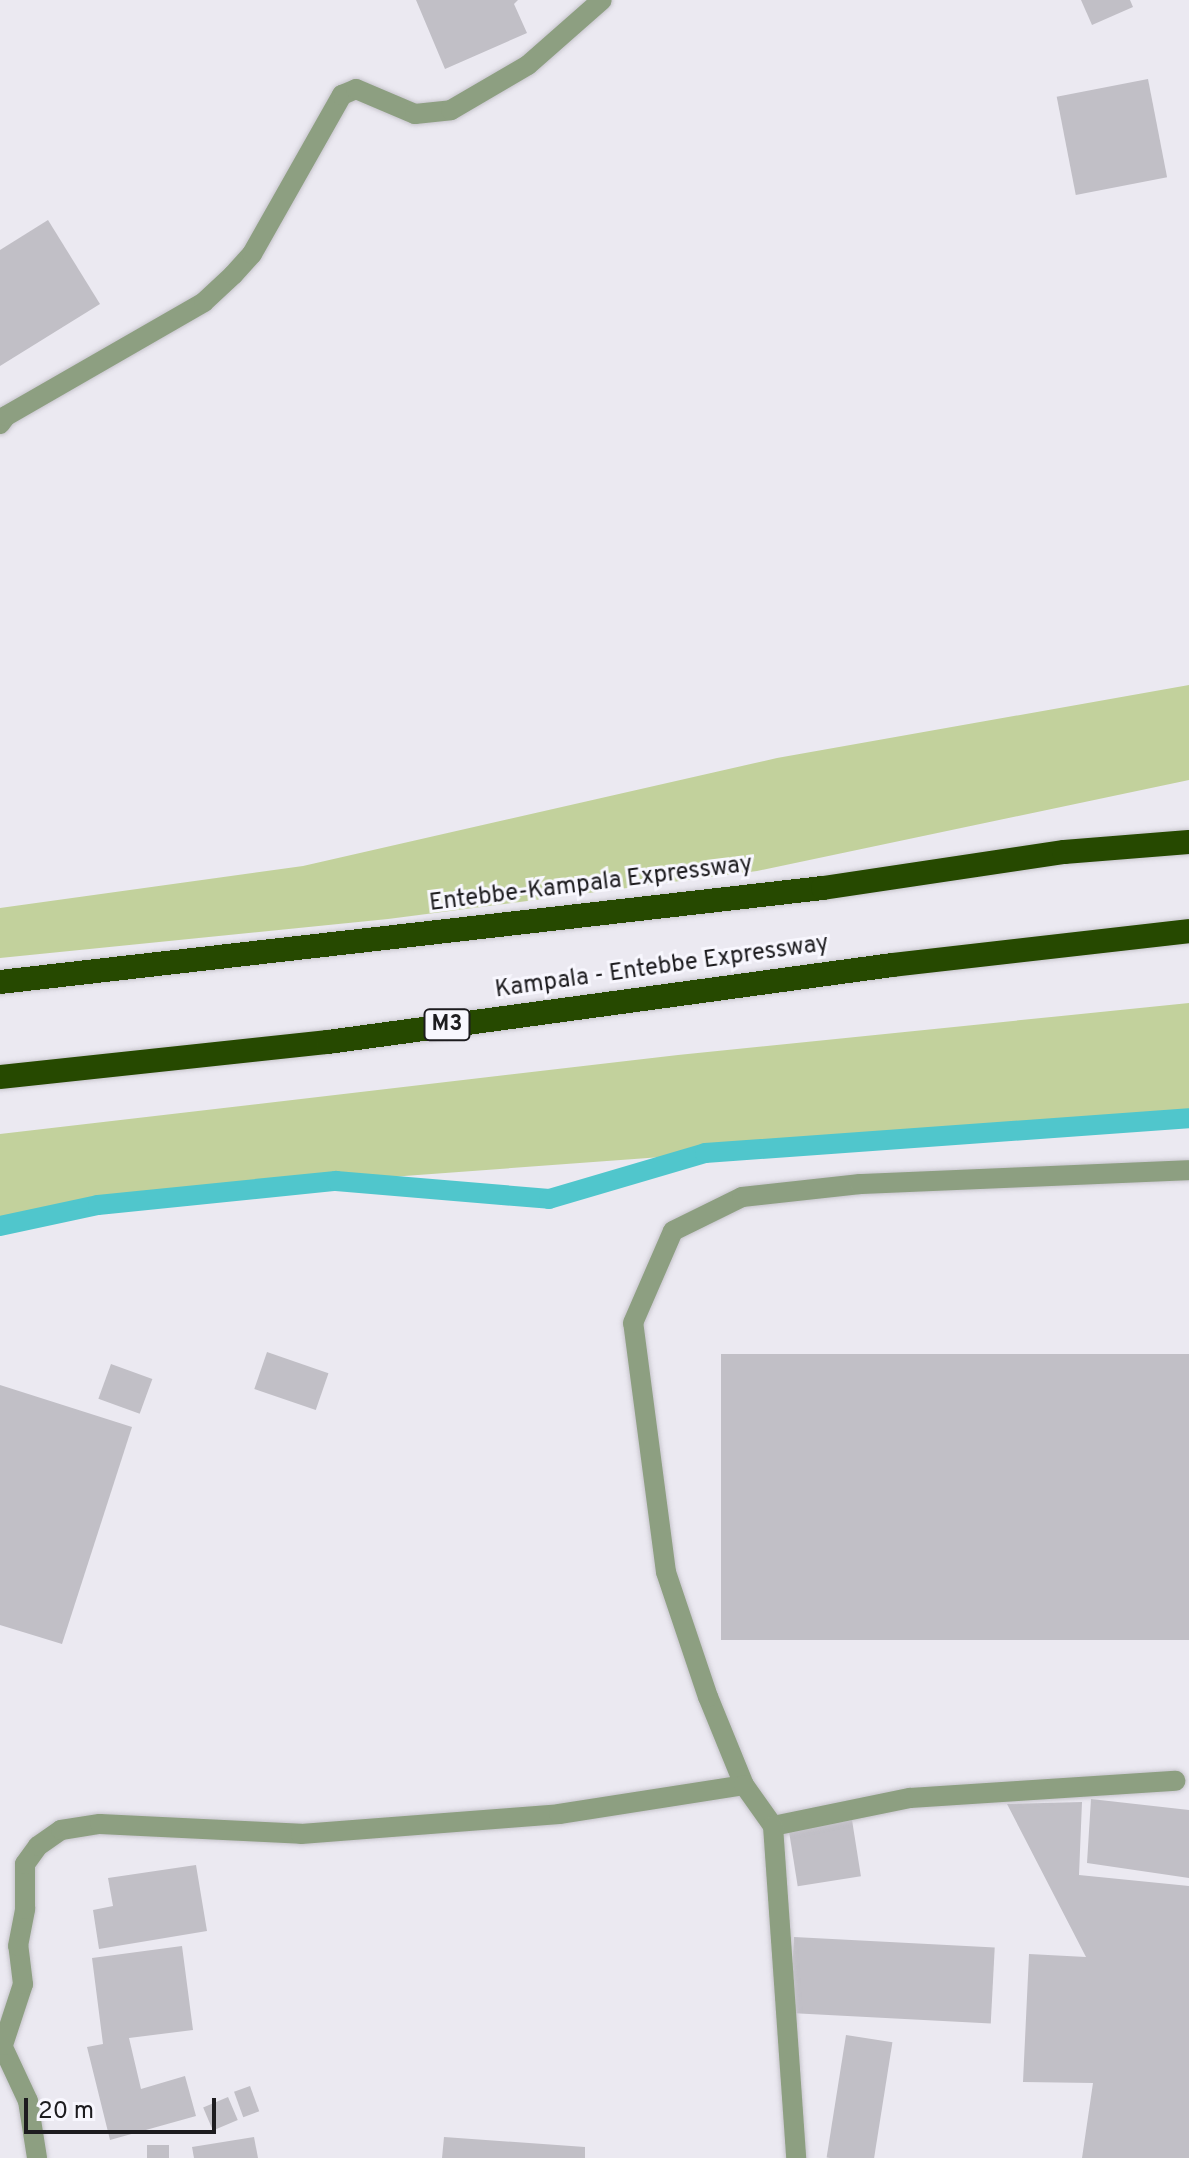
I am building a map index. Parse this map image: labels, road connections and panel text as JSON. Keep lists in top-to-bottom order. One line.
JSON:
{"streets":{"highway":["Entebbe-Kampala Expressway","Kampala - Entebbe Expressway","M3"]},"scale_bar":"20 m"}
